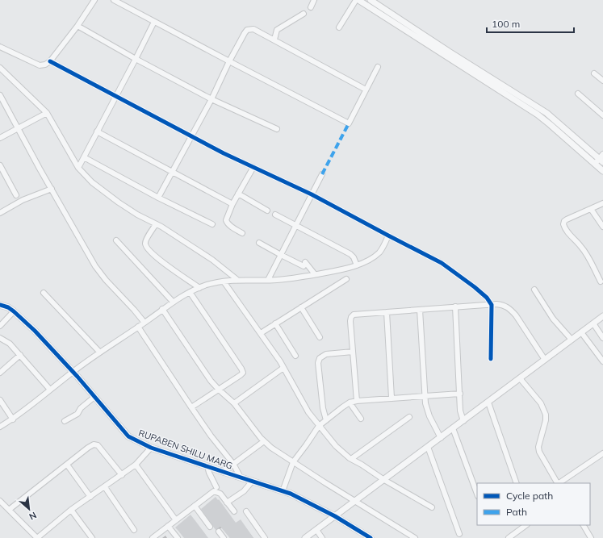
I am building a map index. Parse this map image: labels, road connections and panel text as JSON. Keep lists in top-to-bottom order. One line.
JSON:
{"streets":{"street":["RUPABEN SHILU MARG"]},"legend":["Cycle path","Path"],"scale_bar":"100 m","north":"bottom right"}
